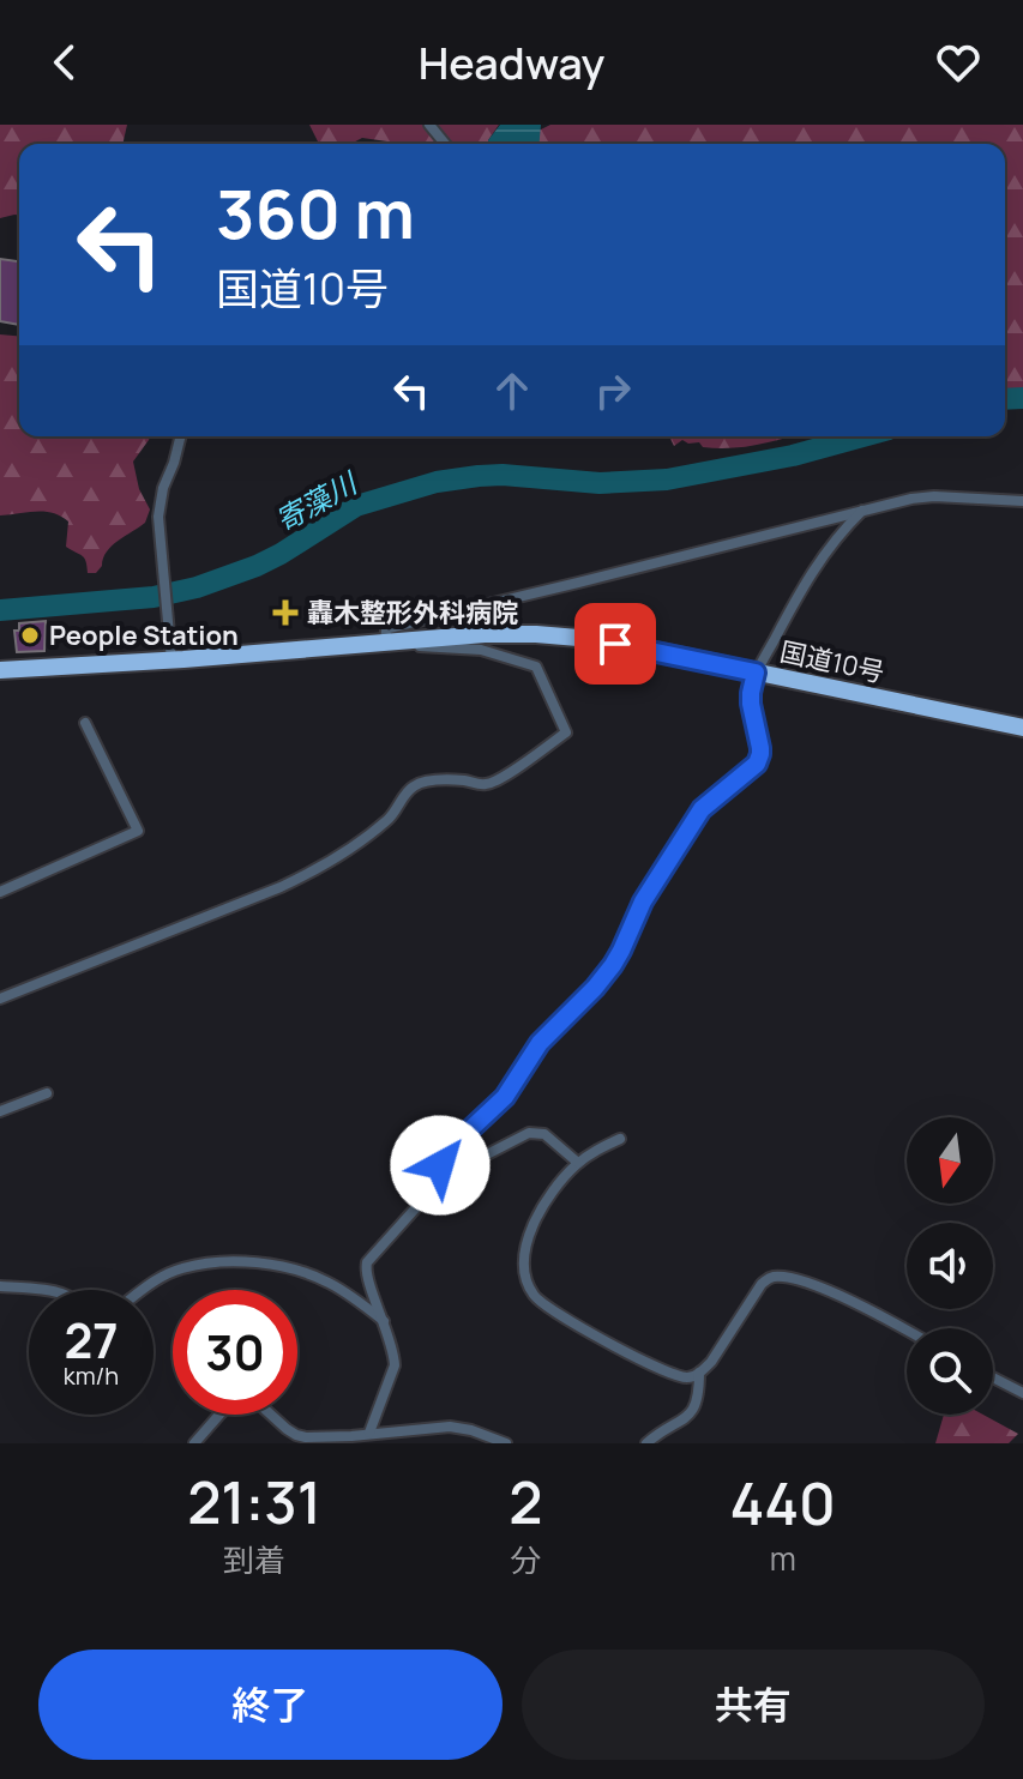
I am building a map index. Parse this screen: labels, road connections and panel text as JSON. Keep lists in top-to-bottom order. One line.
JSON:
{"streets":{"highway":["国道10号"]},"water":["寄藻川"],"places":{"health":["轟木整形外科病院"],"other":["People Station"]},"north":"bottom","page":{"header":"Headway","turn":["360 m","国道10号"],"speed":"27 km/h","limit":"30","eta":["21:31","到着","2","分","440","m"],"buttons":["終了","共有"]}}
